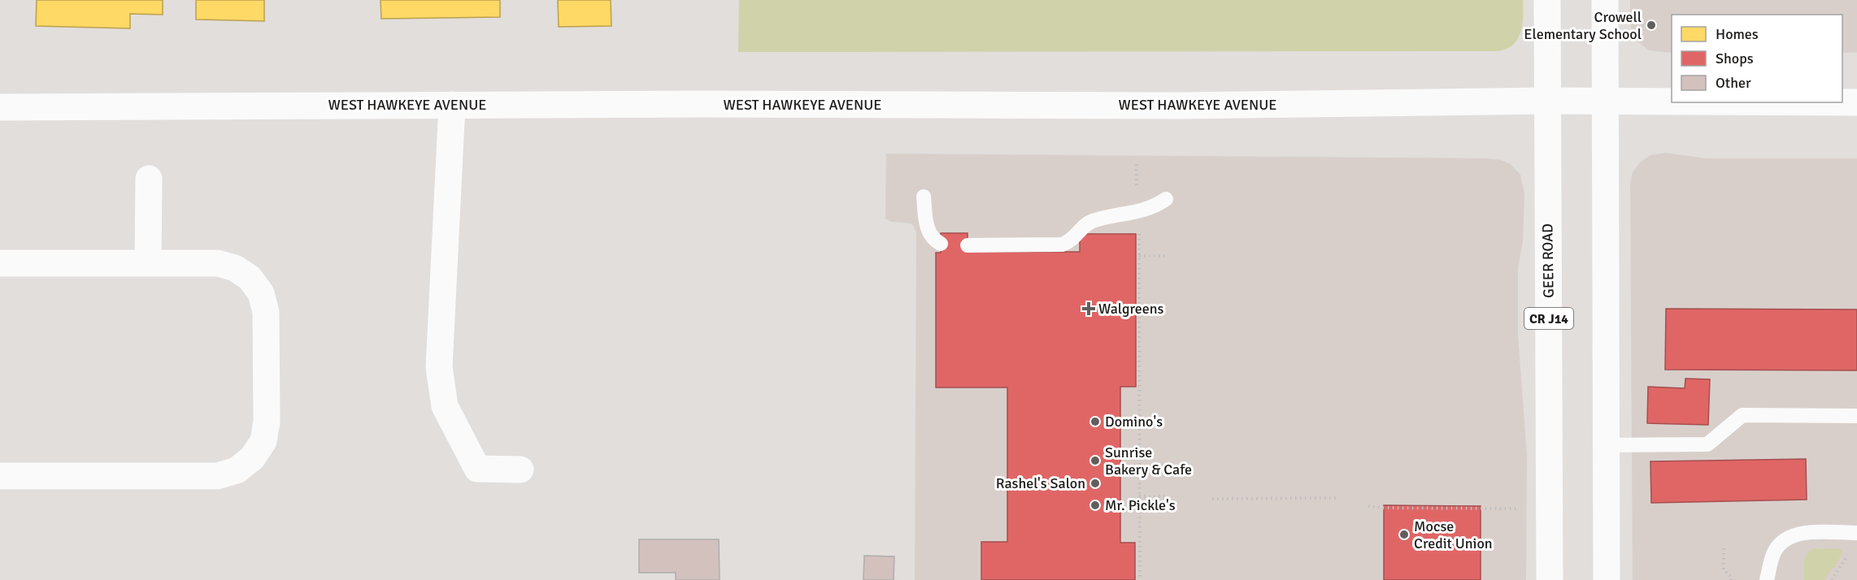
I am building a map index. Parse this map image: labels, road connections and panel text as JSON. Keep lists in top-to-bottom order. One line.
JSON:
{"streets":{"street":["WEST HAWKEYE AVENUE","GEER ROAD","CR J14"]},"crossings":[["WEST HAWKEYE AVENUE","GEER ROAD"]],"places":{"other":["Crowell Elementary School","Domino's","Sunrise Bakery & Cafe","Rashel's Salon","Mr. Pickle's","Mocse Credit Union"],"health":["Walgreens"]},"legend":["Homes","Shops","Other"]}
